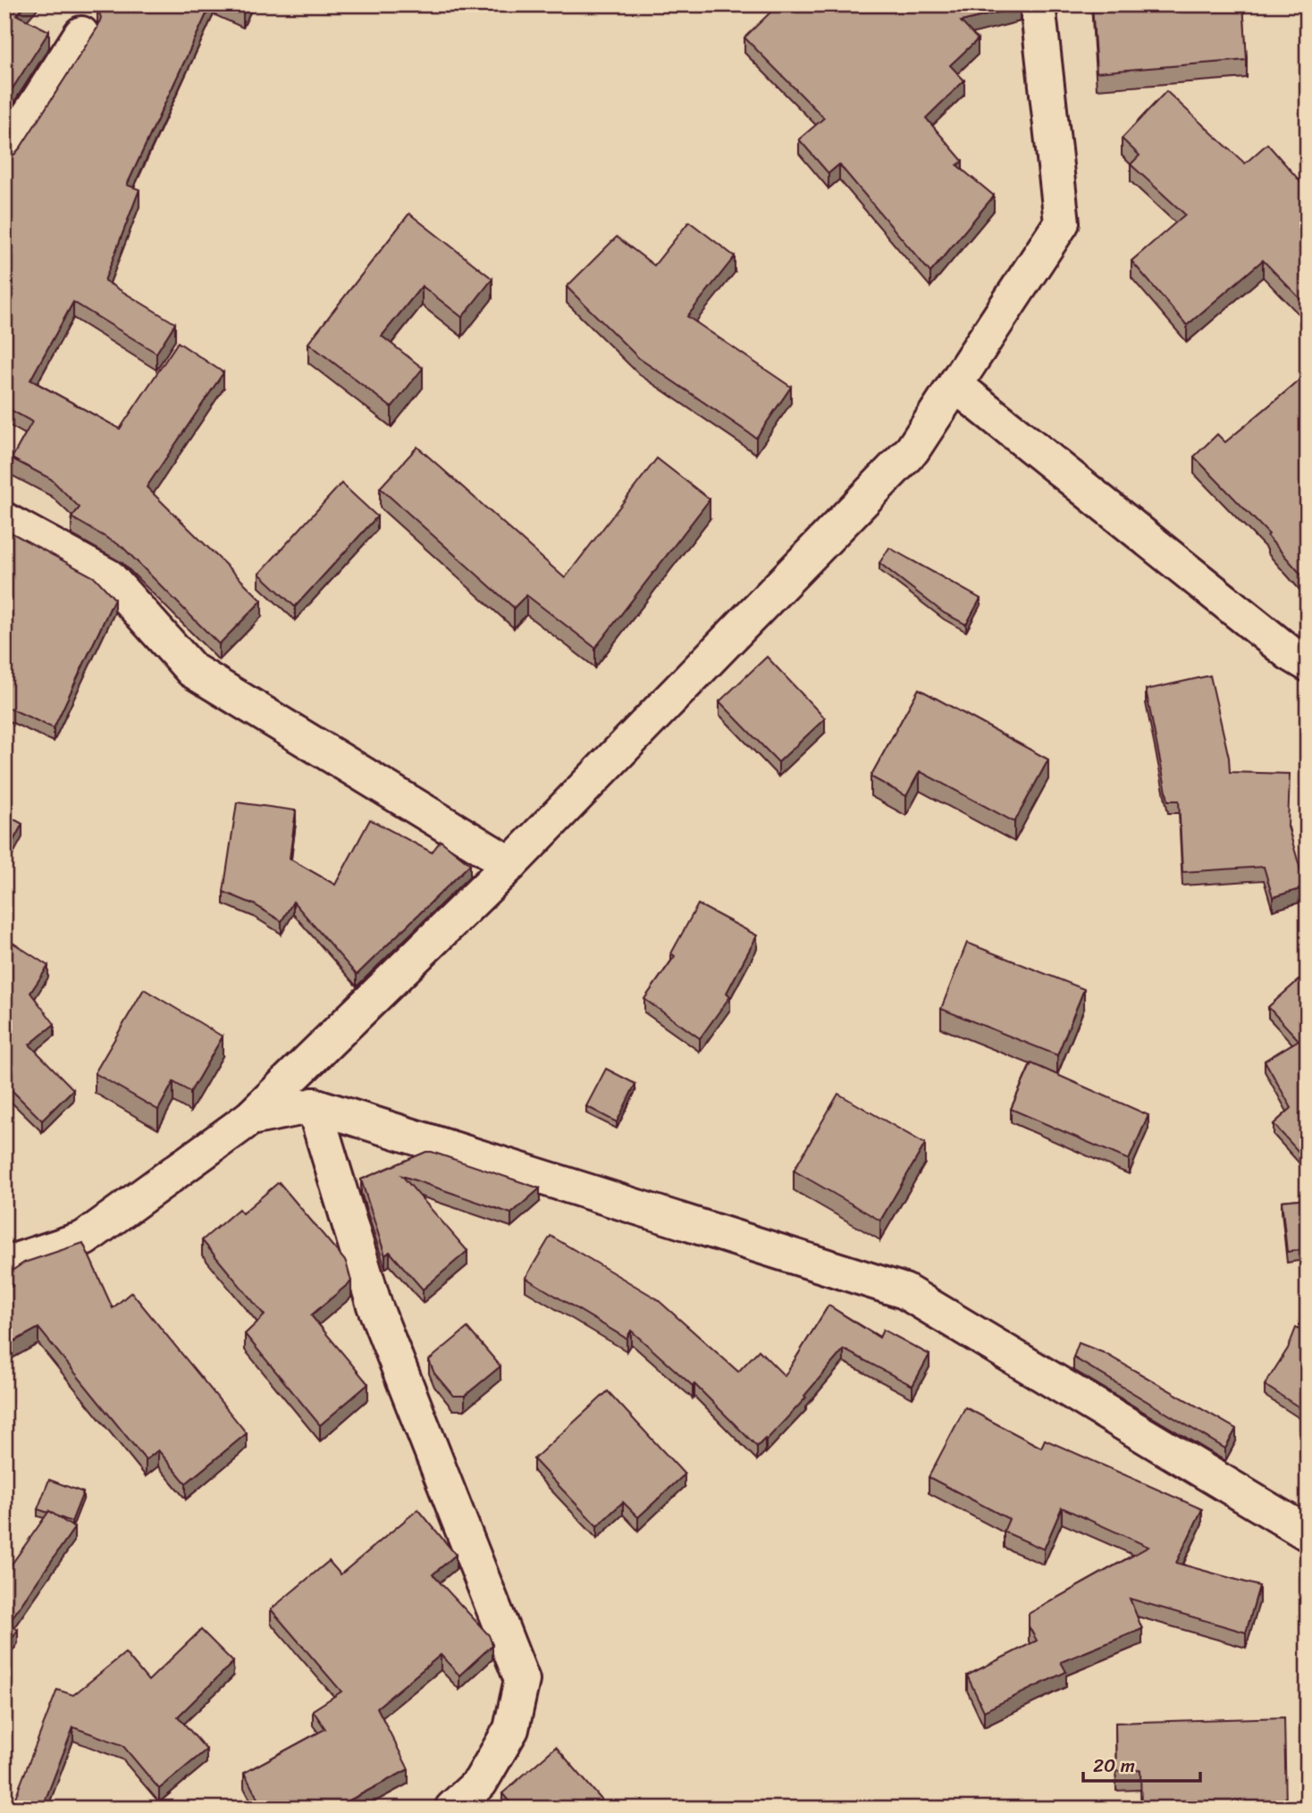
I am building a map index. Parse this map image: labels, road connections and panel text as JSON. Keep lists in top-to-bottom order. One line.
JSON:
{"scale_bar":"20 m"}
